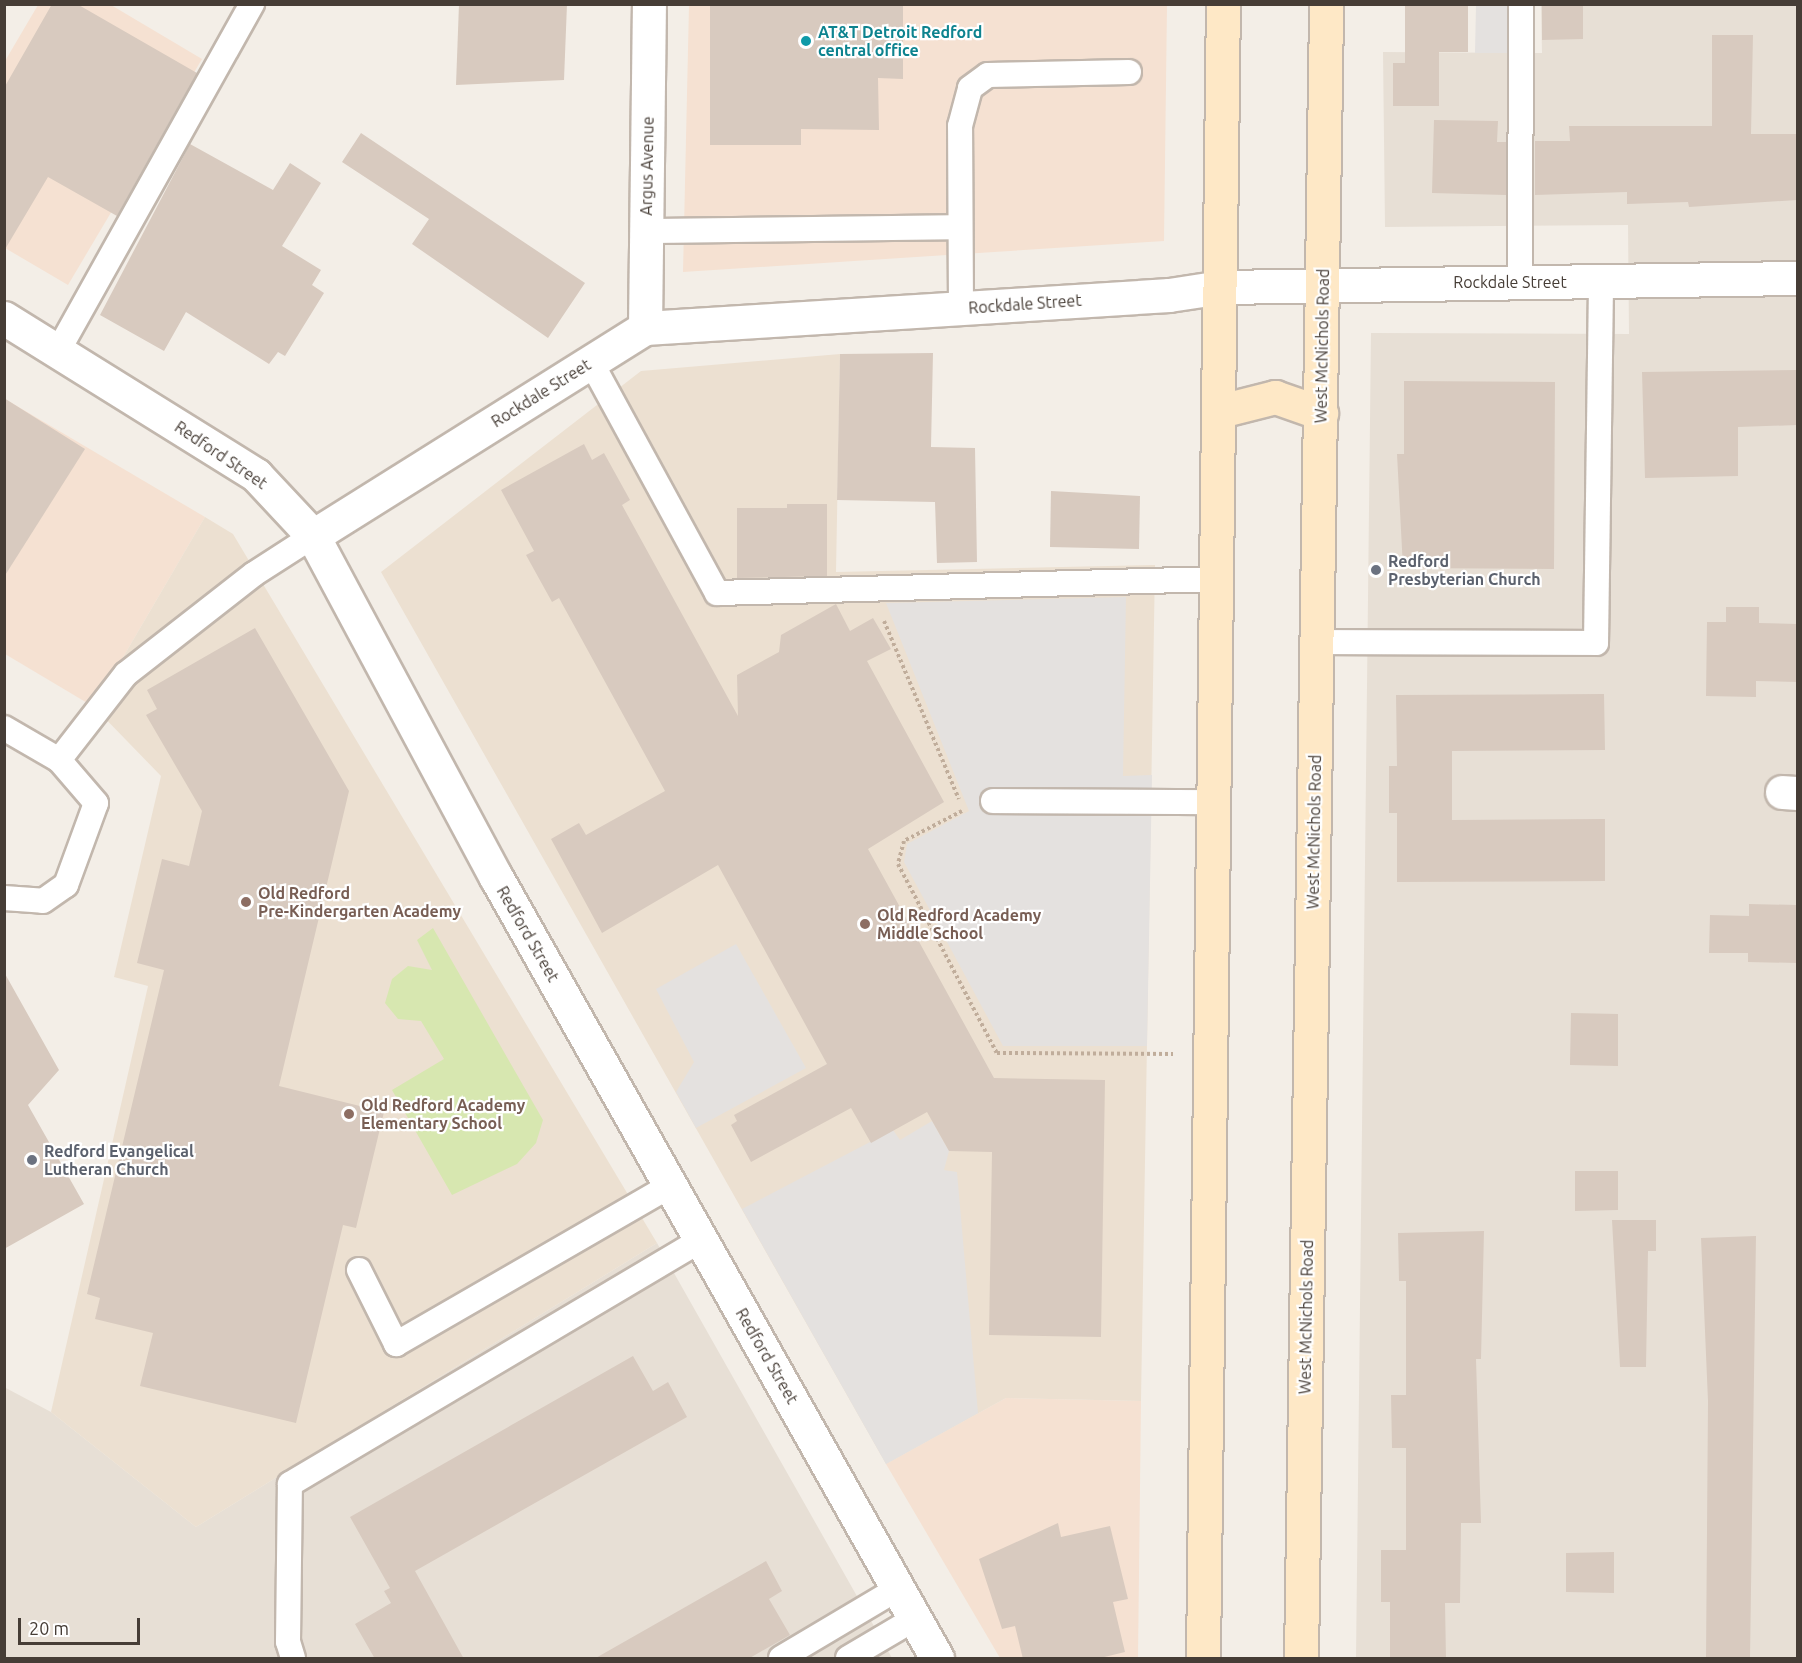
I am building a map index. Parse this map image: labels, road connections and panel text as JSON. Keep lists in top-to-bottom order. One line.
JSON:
{"streets":{"main road":["West McNichols Road"],"street":["Argus Avenue","Rockdale Street","Redford Street"]},"crossings":[["Argus Avenue","Rockdale Street"],["Rockdale Street","West McNichols Road"],["Rockdale Street","Redford Street"]],"places":["AT&T Detroit Redford central office","Redford Presbyterian Church","Old Redford Pre-Kindergarten Academy","Old Redford Academy Middle School","Old Redford Academy Elementary School","Redford Evangelical Lutheran Church"],"scale_bar":"20 m"}
